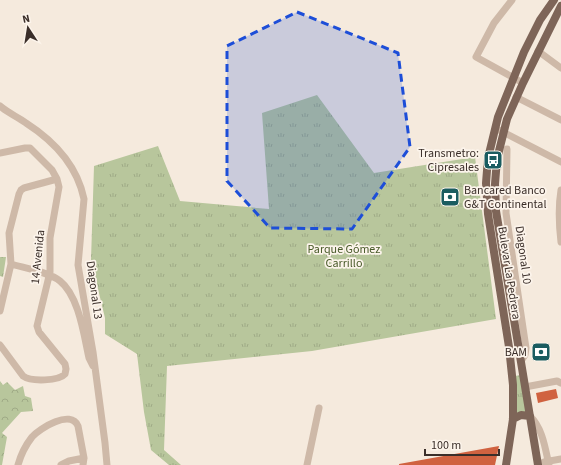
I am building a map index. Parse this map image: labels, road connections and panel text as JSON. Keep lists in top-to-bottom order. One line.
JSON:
{"streets":{"main road":["Bulevar La Pedrera"],"street":["Diagonal 10","14 Avenida","Diagonal 13"]},"crossings":[["Diagonal 10","Bulevar La Pedrera"]],"parks":["Parque Gómez Carrillo"],"places":{"bus stop":["Transmetro: Cipresales"],"bank":["Bancared Banco G&T Continental","BAM"]},"scale_bar":"100 m","north":"top"}
